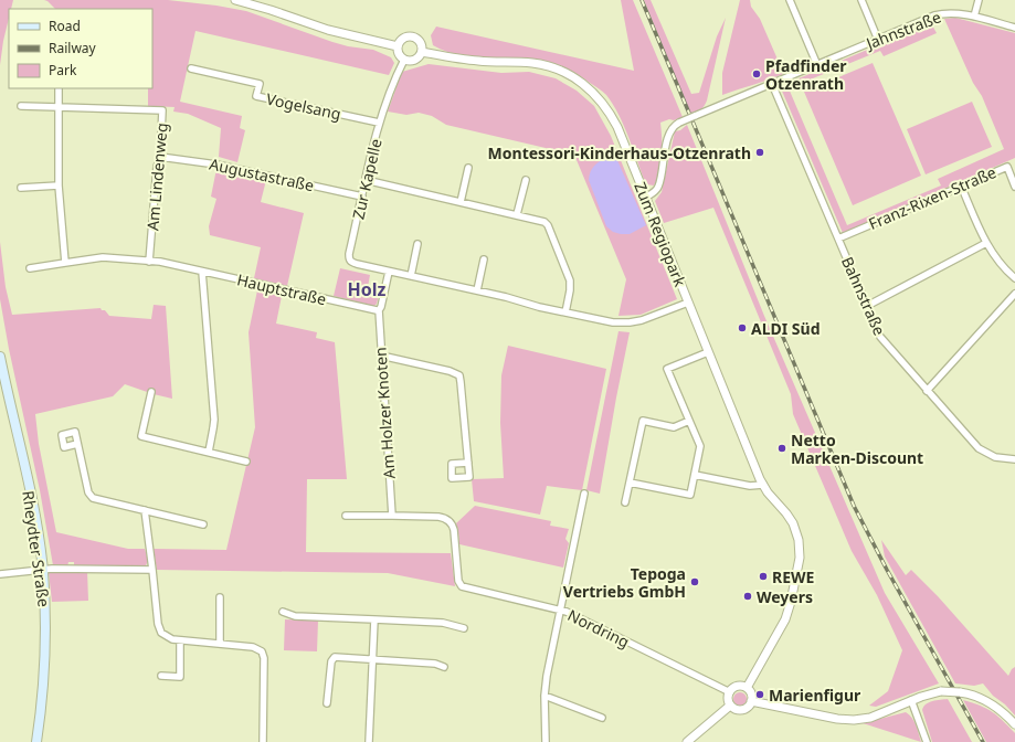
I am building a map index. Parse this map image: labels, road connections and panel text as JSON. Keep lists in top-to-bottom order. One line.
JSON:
{"streets":{"main road":["Rheydter Straße"],"street":["Jahnstraße","Vogelsang","Augustastraße","Am Lindenweg","Zur Kapelle","Franz-Rixen-Straße","Zum Regiopark","Hauptstraße","Bahnstraße","Am Holzer Knoten","Nordring"]},"crossings":[["Jahnstraße","Zum Regiopark"],["Jahnstraße","Bahnstraße"],["Vogelsang","Zur Kapelle"],["Augustastraße","Am Lindenweg"],["Augustastraße","Zur Kapelle"],["Am Lindenweg","Hauptstraße"],["Zur Kapelle","Zum Regiopark"],["Franz-Rixen-Straße","Bahnstraße"],["Zum Regiopark","Nordring"],["Hauptstraße","Am Holzer Knoten"],["Am Holzer Knoten","Nordring"]],"districts":["Holz"],"places":["Pfadfinder Otzenrath","Montessori-Kinderhaus-Otzenrath","ALDI Süd","Netto Marken-Discount","REWE","Tepoga Vertriebs GmbH","Weyers","Marienfigur"],"legend":["Road","Railway","Park"]}
